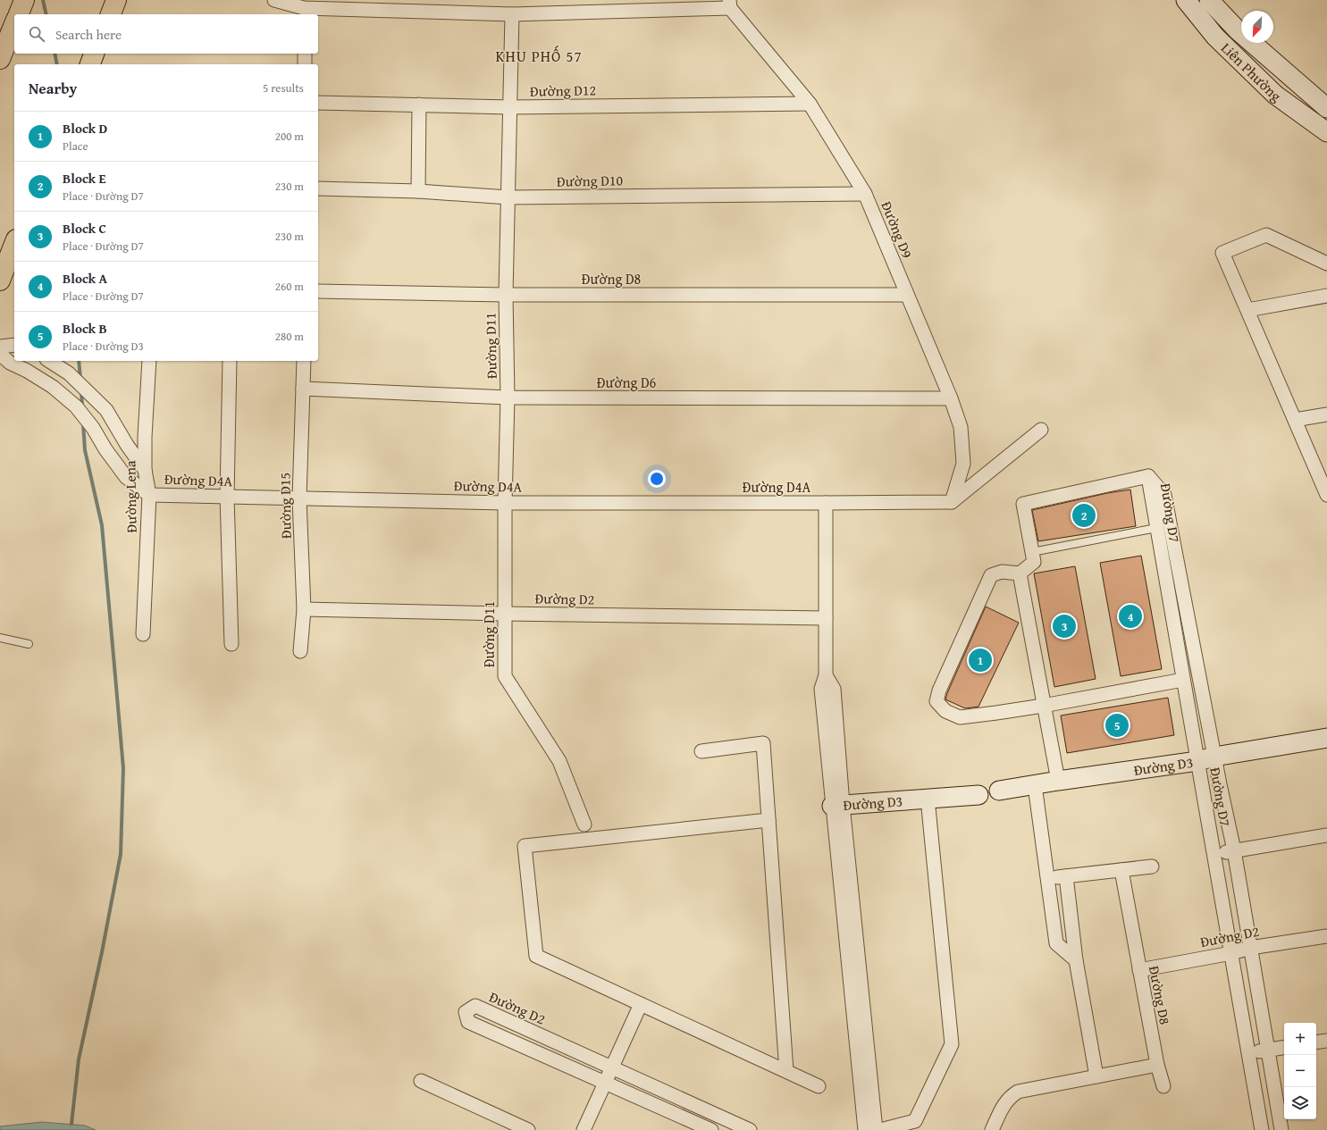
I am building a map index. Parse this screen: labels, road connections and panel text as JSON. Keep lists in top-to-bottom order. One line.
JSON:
{"streets":{"street":["Liên Phường","Đường D12","Đường D10","Đường D9","Đường D8","Đường D11","Đường D6","Đường D4A","Đường Lena","Đường D15","Đường D7","Đường D2","Đường D3"]},"crossings":[["Đường D12","Đường D9"],["Đường D12","Đường D11"],["Đường D10","Đường D9"],["Đường D10","Đường D11"],["Đường D9","Đường D8"],["Đường D9","Đường D6"],["Đường D9","Đường D4A"],["Đường D8","Đường D11"],["Đường D8","Đường D2"],["Đường D11","Đường D6"],["Đường D11","Đường D4A"],["Đường D11","Đường D2"],["Đường D6","Đường D15"],["Đường D4A","Đường Lena"],["Đường D4A","Đường D15"],["Đường D15","Đường D2"],["Đường D7","Đường D2"],["Đường D7","Đường D3"]],"districts":["KHU PHỐ 57"],"north":"bottom left","page":{"search":"Search here","heading":["Nearby","5 results"],"list":[{"mark":"1","name":"Block D","note":"Place","value":"200 m"},{"mark":"2","name":"Block E","note":"Place · Đường D7","value":"230 m"},{"mark":"3","name":"Block C","note":"Place · Đường D7","value":"230 m"},{"mark":"4","name":"Block A","note":"Place · Đường D7","value":"260 m"},{"mark":"5","name":"Block B","note":"Place · Đường D3","value":"280 m"}],"pins":["2","4","3","1","5"],"map_buttons":["+","−"]}}
